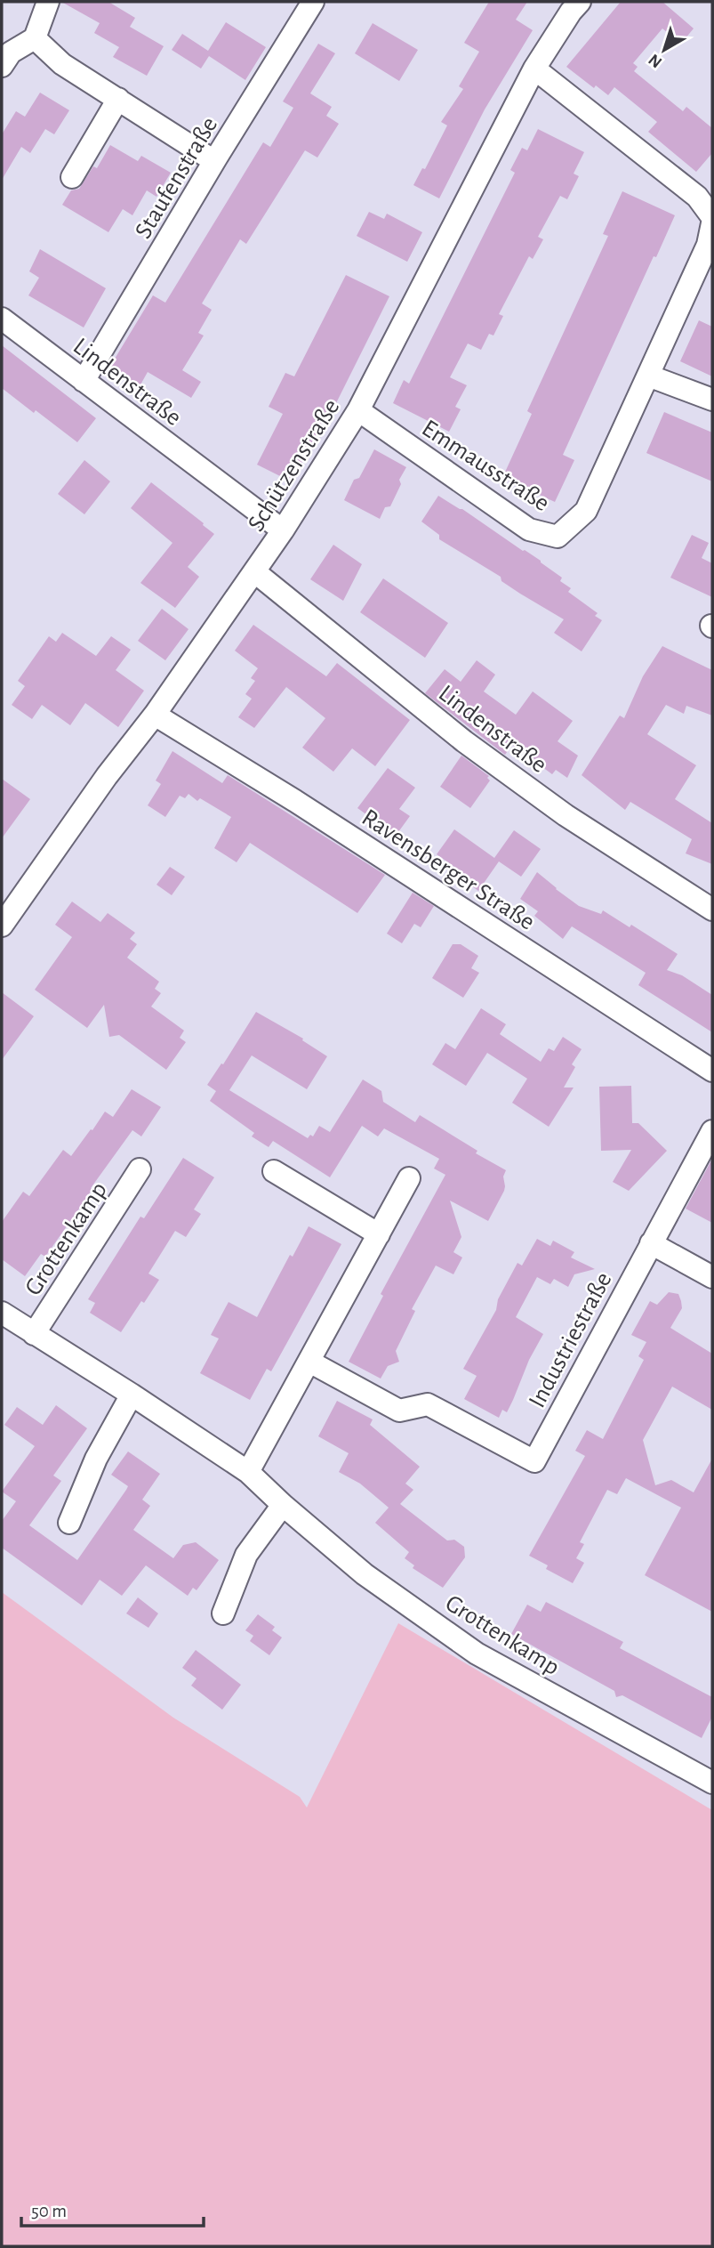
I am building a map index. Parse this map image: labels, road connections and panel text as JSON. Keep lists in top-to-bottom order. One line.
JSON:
{"streets":{"street":["Staufenstraße","Lindenstraße","Schützenstraße","Emmausstraße","Ravensberger Straße","Grottenkamp","Industriestraße"]},"crossings":[["Staufenstraße","Lindenstraße"],["Lindenstraße","Schützenstraße"],["Schützenstraße","Emmausstraße"],["Schützenstraße","Ravensberger Straße"]],"scale_bar":"50 m","north":"bottom left"}
